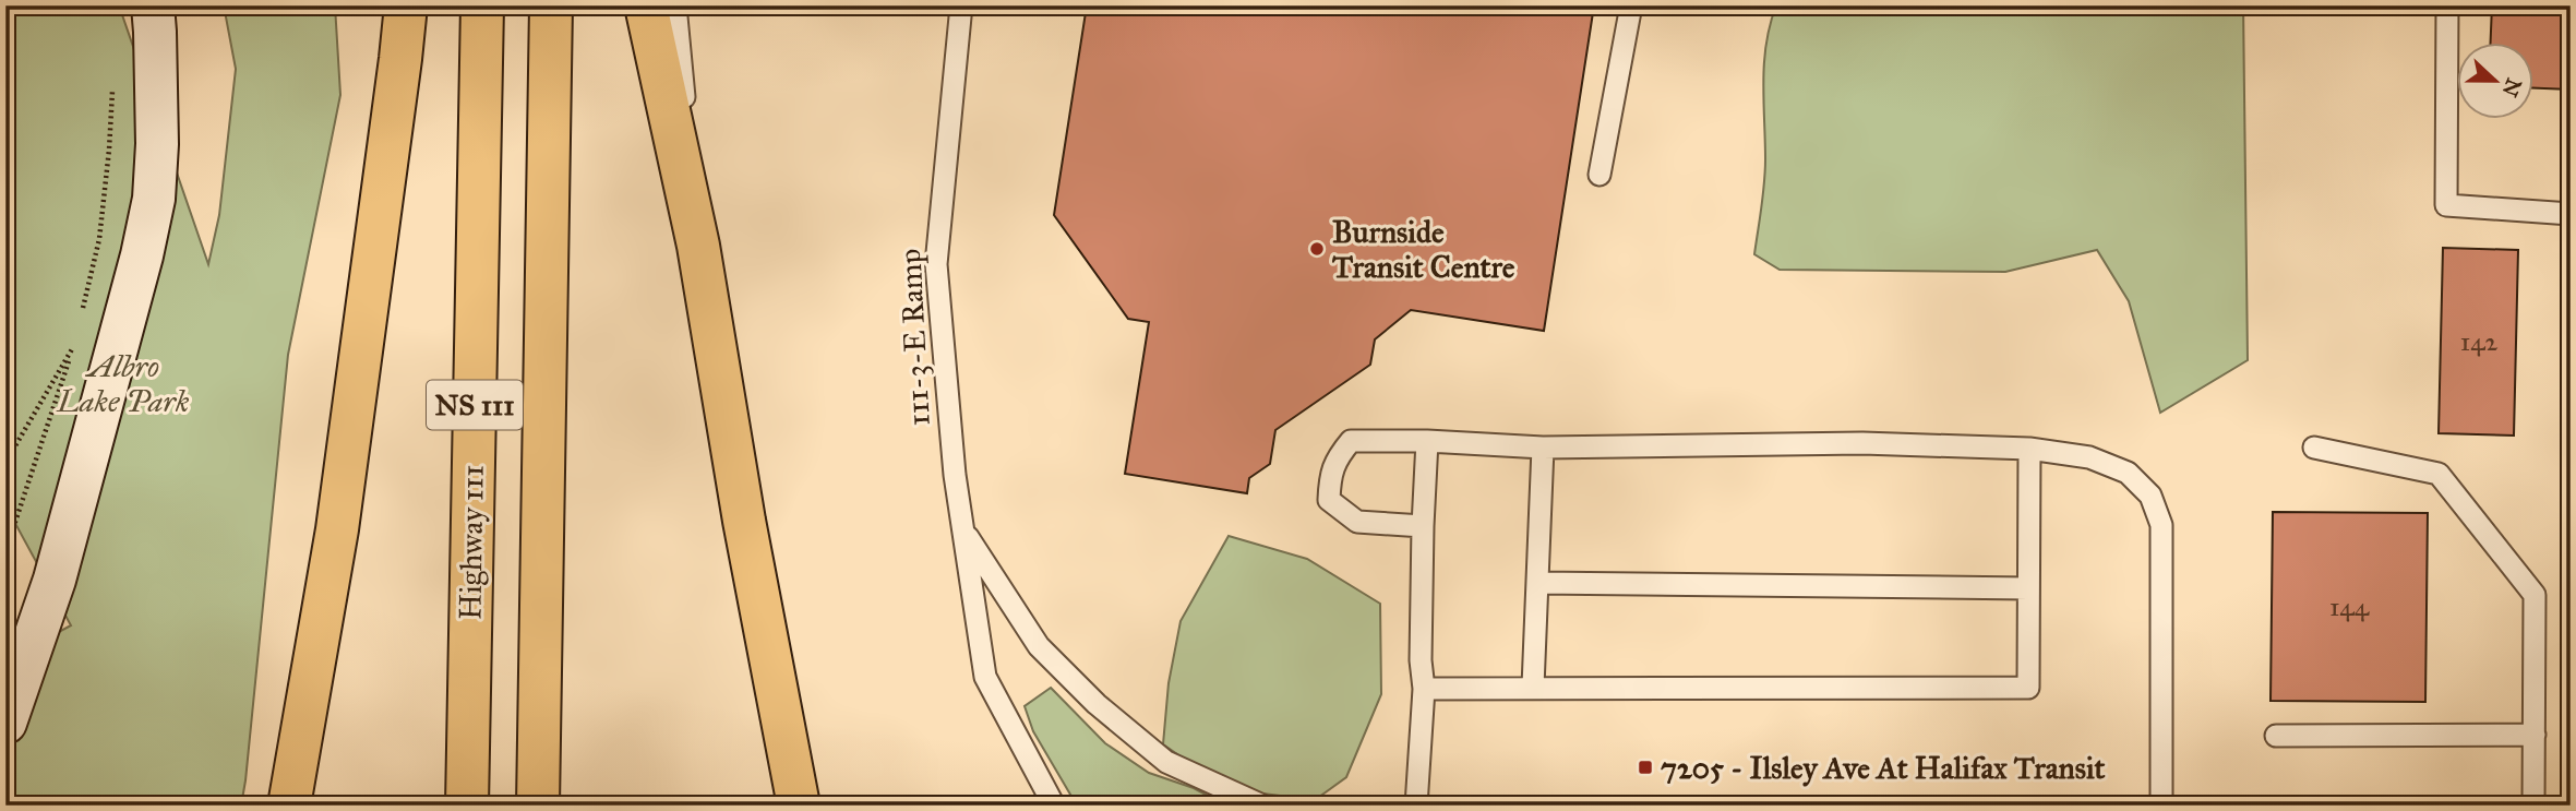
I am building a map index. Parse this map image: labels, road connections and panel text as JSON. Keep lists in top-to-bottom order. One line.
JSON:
{"streets":{"highway":["NS 111","Highway 111"],"lane":["111-3-E Ramp"]},"parks":["Albro Lake Park"],"places":{"other":["Burnside Transit Centre"],"transit":["7205 - Ilsley Ave At Halifax Transit"]},"house_numbers":["142","144"],"north":"right"}
